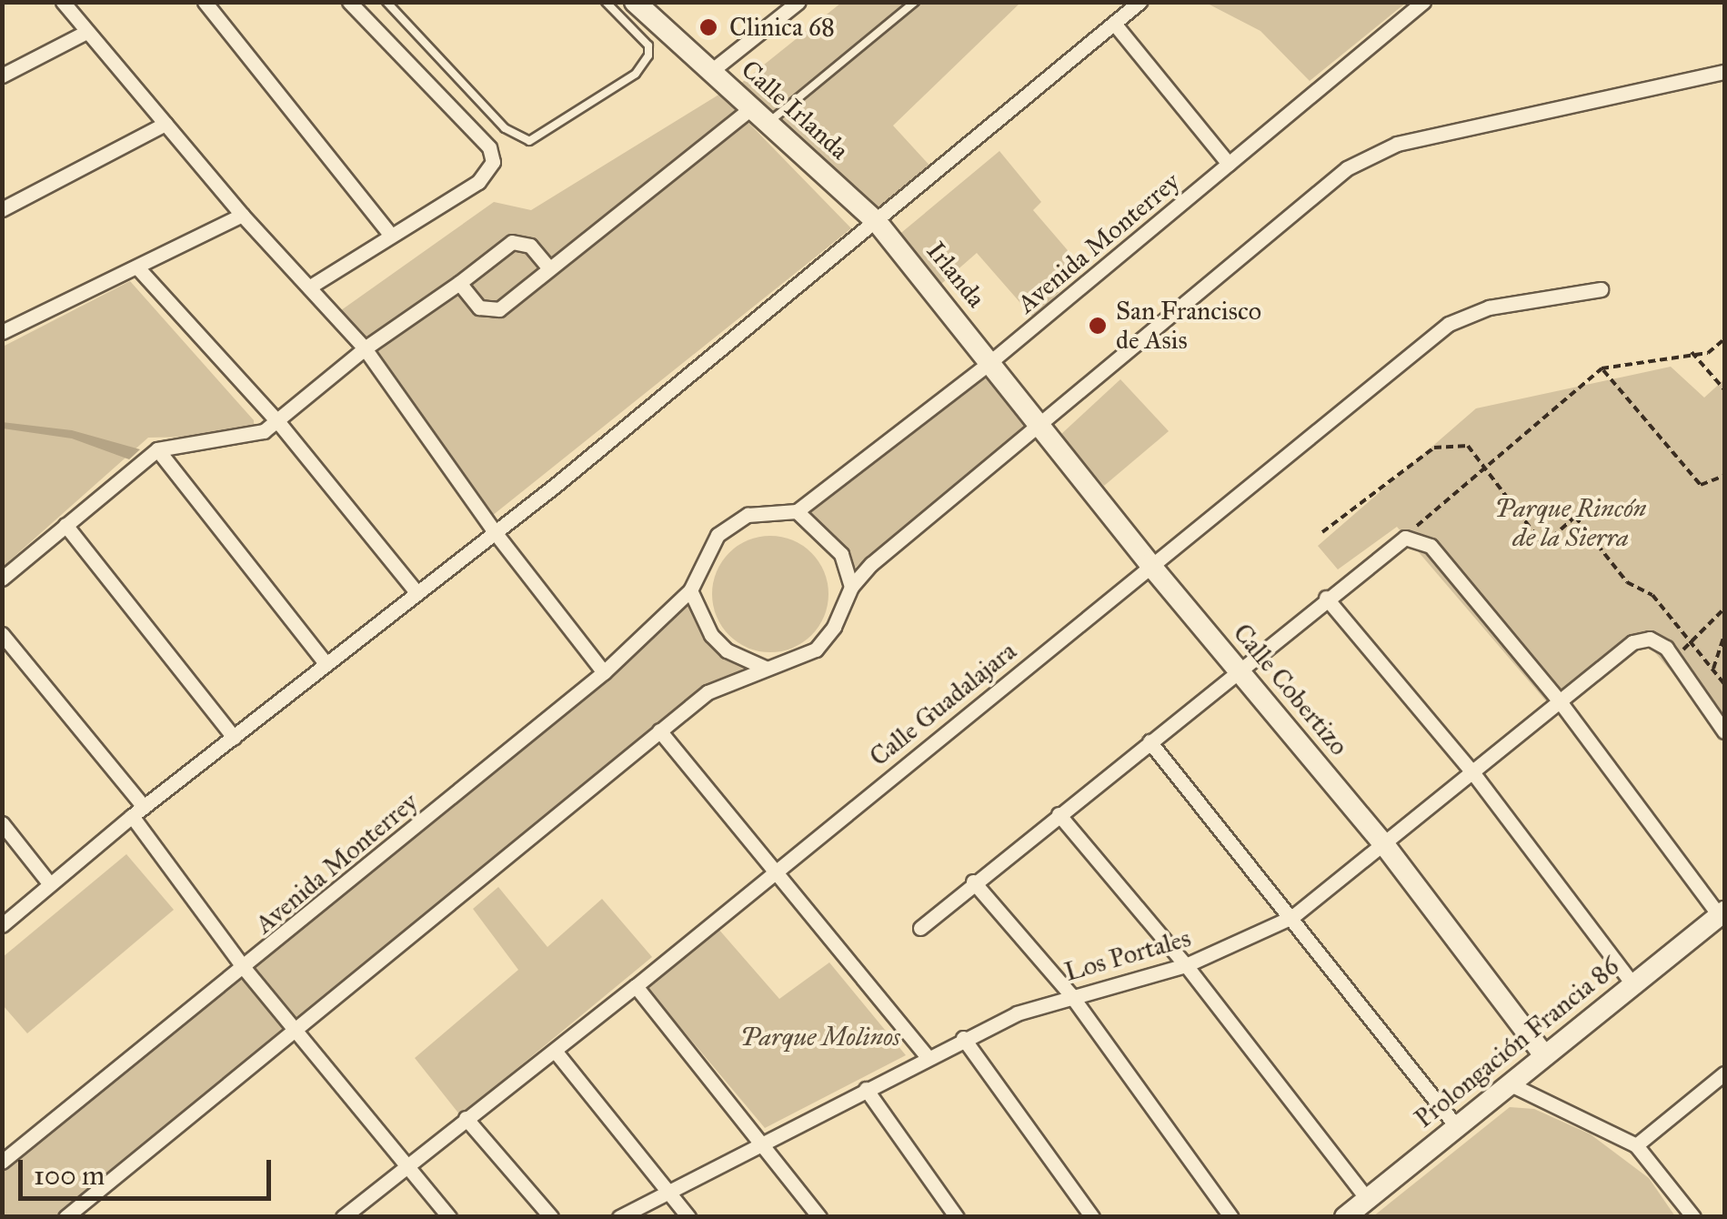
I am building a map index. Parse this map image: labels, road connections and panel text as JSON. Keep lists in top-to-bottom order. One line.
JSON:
{"streets":{"street":["Calle Irlanda","Avenida Monterrey","Irlanda","Calle Cobertizo","Calle Guadalajara","Los Portales","Prolongación Francia 86"]},"crossings":[["Calle Irlanda","Irlanda"],["Avenida Monterrey","Irlanda"],["Avenida Monterrey","Calle Cobertizo"],["Irlanda","Calle Cobertizo"],["Calle Cobertizo","Calle Guadalajara"],["Calle Cobertizo","Los Portales"],["Calle Cobertizo","Prolongación Francia 86"]],"parks":["Parque Rincón de la Sierra","Parque Molinos"],"places":["Clinica 68","San Francisco de Asis"],"scale_bar":"100 m"}
